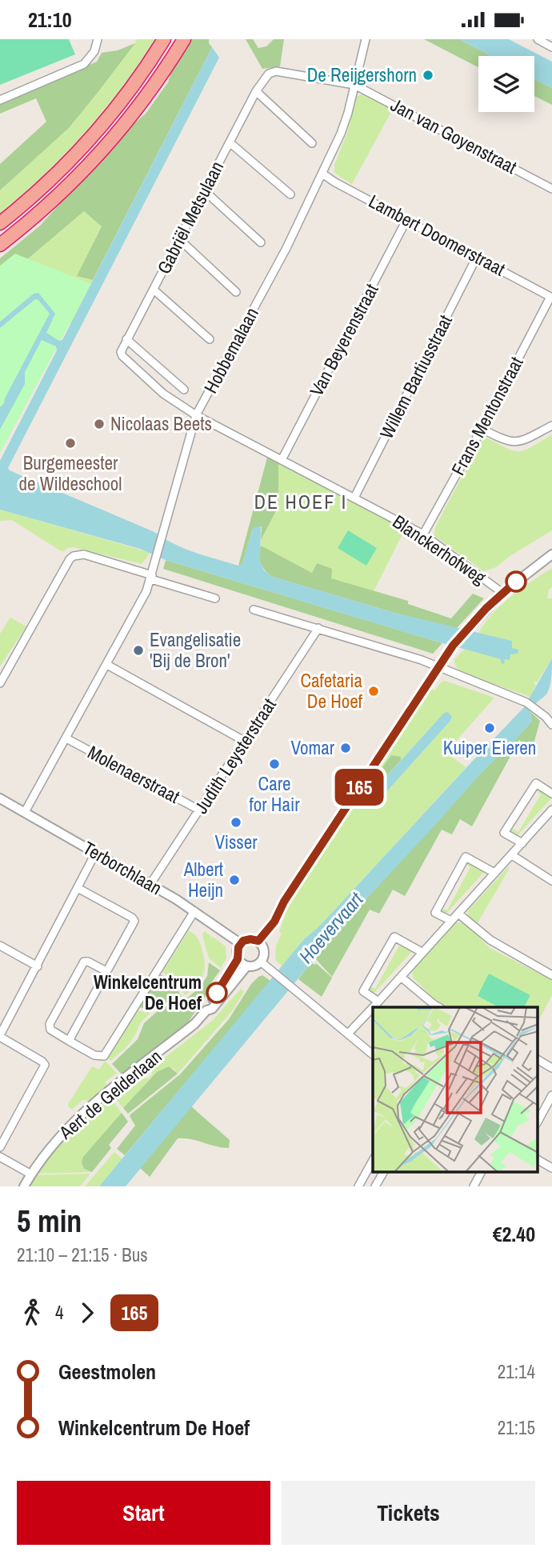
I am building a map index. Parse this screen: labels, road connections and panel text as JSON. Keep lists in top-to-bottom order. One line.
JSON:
{"streets":{"street":["Jan van Goyenstraat","Gabriël Metsulaan","Lambert Doomerstraat","Van Beyerenstraat","Hobbemalaan","Willem Bartiusstraat","Frans Mentonstraat","Blanckerhofweg","Judith Leysterstraat","Molenaerstraat","Terborchlaan","Aert de Gelderlaan"]},"crossings":[["Jan van Goyenstraat","Gabriël Metsulaan"],["Jan van Goyenstraat","Hobbemalaan"],["Gabriël Metsulaan","Hobbemalaan"],["Lambert Doomerstraat","Van Beyerenstraat"],["Lambert Doomerstraat","Hobbemalaan"],["Lambert Doomerstraat","Willem Bartiusstraat"],["Lambert Doomerstraat","Frans Mentonstraat"],["Van Beyerenstraat","Blanckerhofweg"],["Hobbemalaan","Blanckerhofweg"],["Hobbemalaan","Molenaerstraat"],["Hobbemalaan","Terborchlaan"],["Willem Bartiusstraat","Blanckerhofweg"],["Frans Mentonstraat","Blanckerhofweg"],["Judith Leysterstraat","Molenaerstraat"],["Judith Leysterstraat","Terborchlaan"],["Terborchlaan","Aert de Gelderlaan"]],"districts":["DE HOEF I"],"water":["Hoevervaart"],"places":["De Reijgershorn","Nicolaas Beets","Burgemeester de Wildeschool","Evangelisatie 'Bij de Bron'","Cafetaria De Hoef","Kuiper Eieren","Vomar","Care for Hair","Visser","Albert Heijn","Winkelcentrum De Hoef"],"lines":["bus line 165"],"page":{"status":"21:10","on_map":"165","heading":["5 min","21:10 – 21:15 · Bus","€2.40"],"legs":["4","165"],"list":[{"name":"Geestmolen","value":"21:14"},{"name":"Winkelcentrum De Hoef","value":"21:15"}],"buttons":["Start","Tickets"]}}
